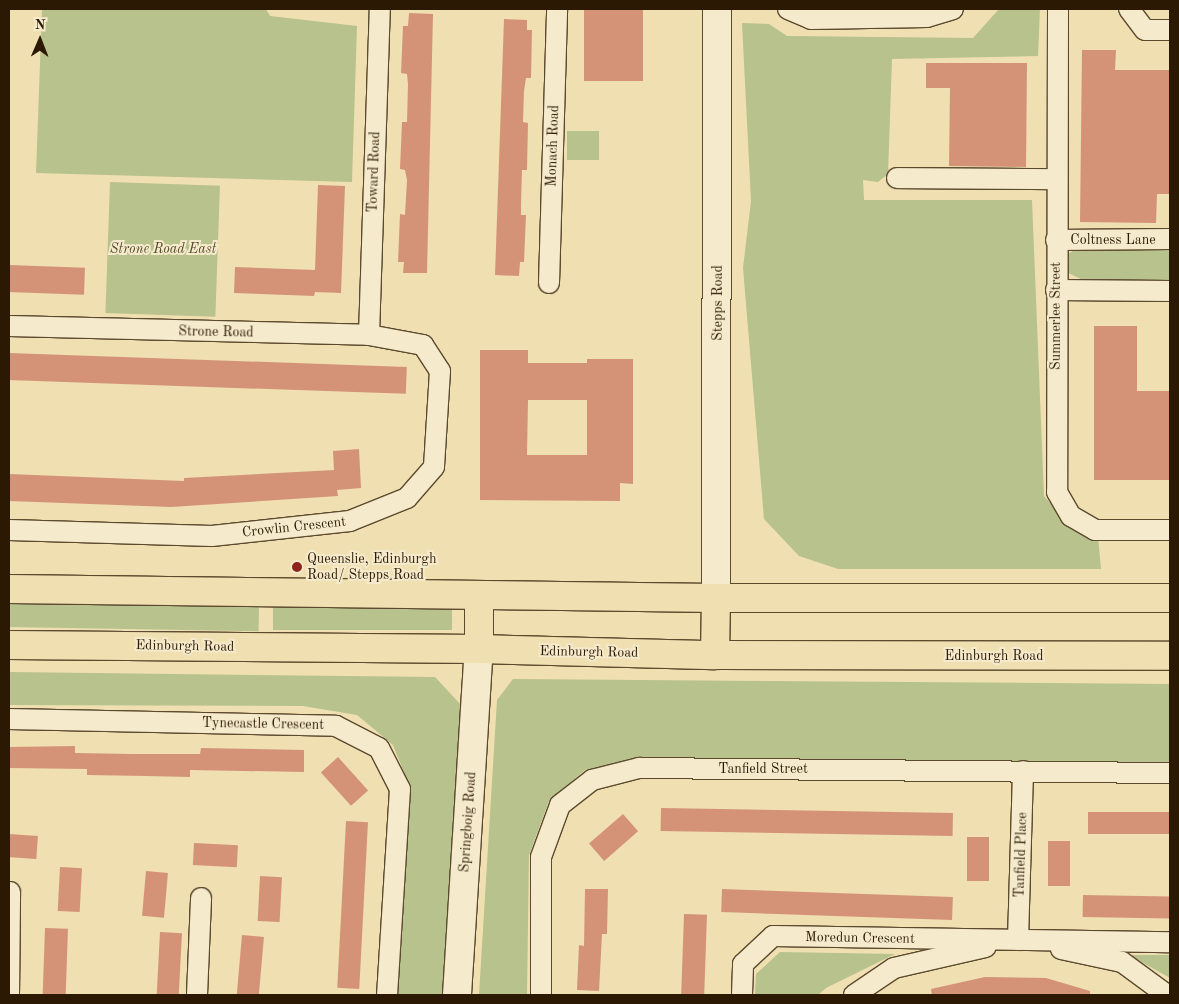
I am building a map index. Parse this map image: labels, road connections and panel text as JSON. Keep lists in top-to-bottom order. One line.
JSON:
{"streets":{"main road":["Stepps Road","Edinburgh Road","Springboig Road"],"street":["Monach Road","Toward Road","Coltness Lane","Summerlee Street","Strone Road","Crowlin Crescent","Tynecastle Crescent","Tanfield Street","Tanfield Place","Moredun Crescent"]},"crossings":[["Toward Road","Strone Road"],["Coltness Lane","Summerlee Street"],["Strone Road","Crowlin Crescent"],["Edinburgh Road","Springboig Road"],["Tanfield Street","Tanfield Place"],["Tanfield Place","Moredun Crescent"]],"parks":["Strone Road East"],"places":["Queenslie, Edinburgh Road/ Stepps Road"],"north":"top"}
